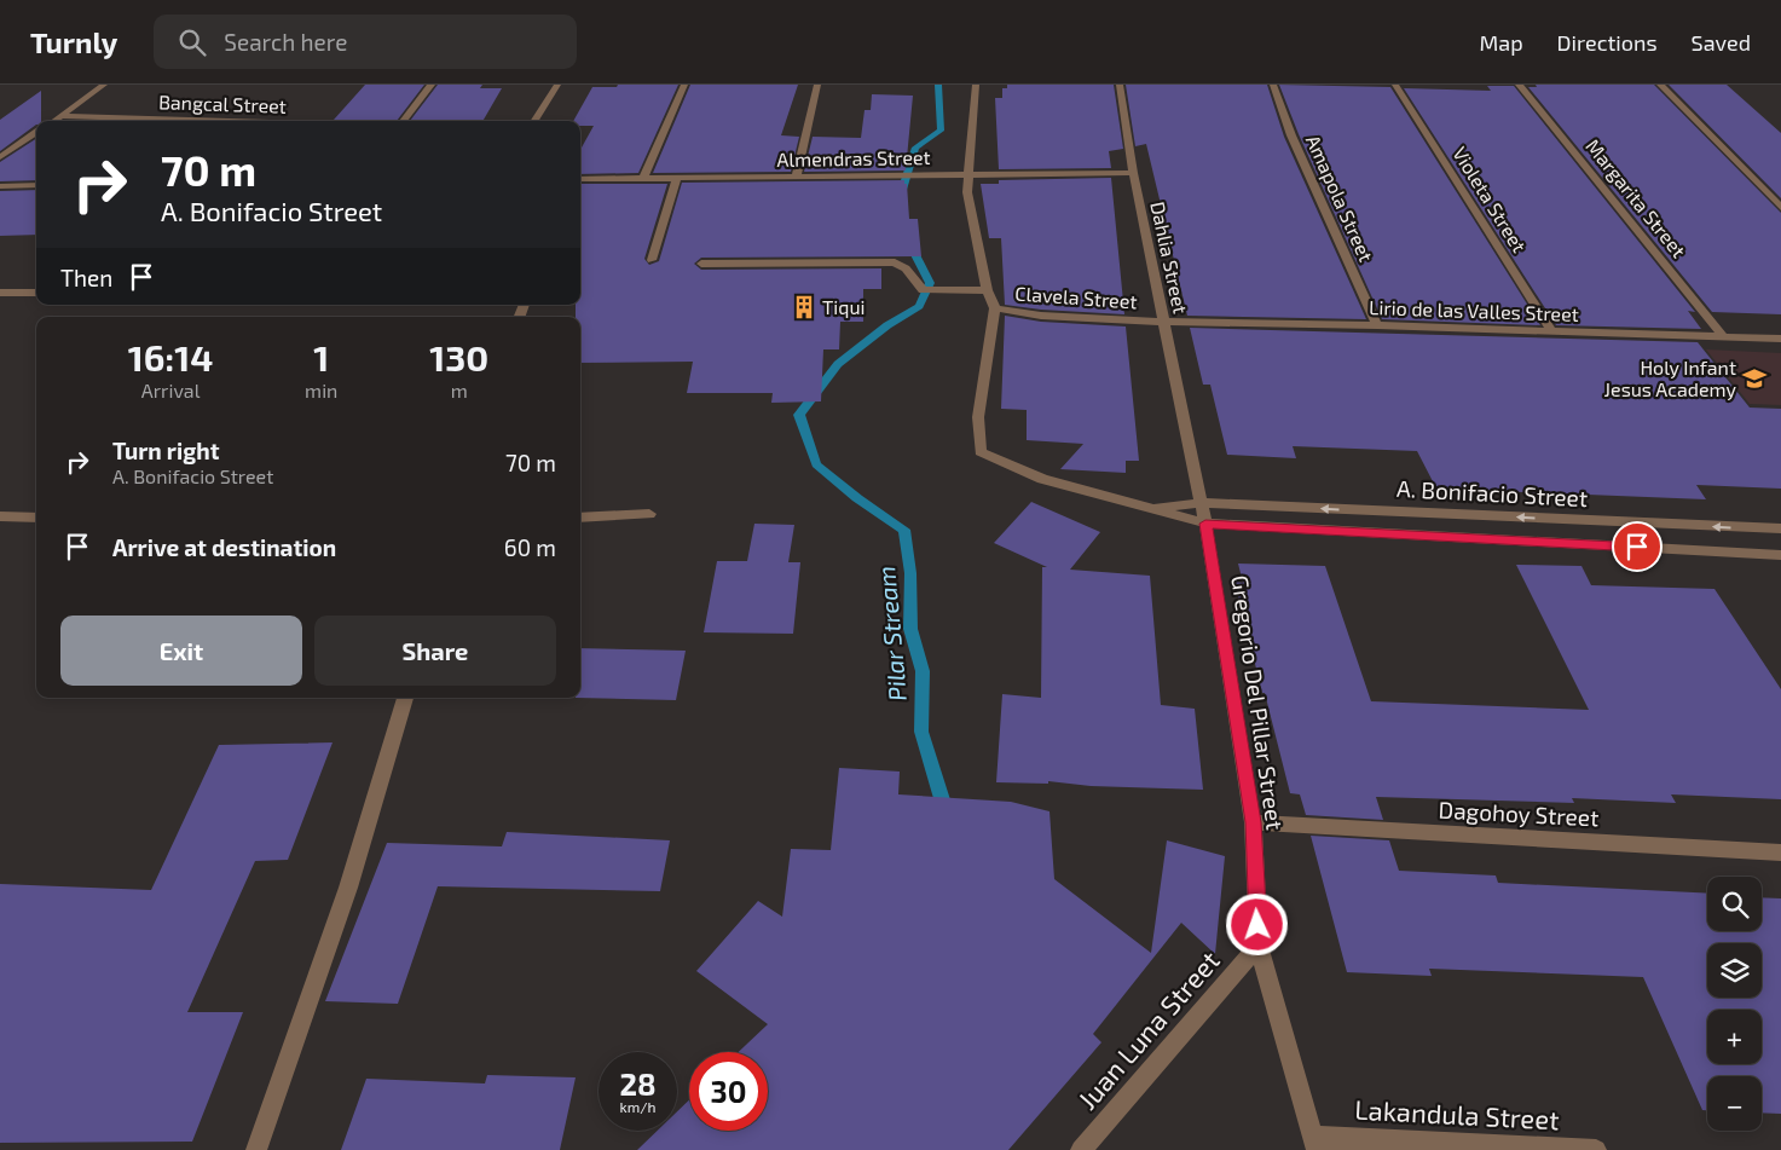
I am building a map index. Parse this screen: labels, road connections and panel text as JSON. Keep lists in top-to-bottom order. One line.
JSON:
{"streets":{"street":["Bangcal Street","Almendras Street","Amapola Street","Margarita Street","Violeta Street","Dahlia Street","Clavela Street","Lirio de las Valles Street","A. Bonifacio Street","Gregorio Del Pillar Street","Dagohoy Street","Juan Luna Street","Lakandula Street"]},"crossings":[["Almendras Street","Dahlia Street"],["Almendras Street","Clavela Street"],["Amapola Street","Lirio de las Valles Street"],["Margarita Street","Lirio de las Valles Street"],["Violeta Street","Lirio de las Valles Street"],["Dahlia Street","Clavela Street"],["Dahlia Street","Lirio de las Valles Street"],["Dahlia Street","Gregorio Del Pillar Street"],["Clavela Street","Lirio de las Valles Street"],["Clavela Street","A. Bonifacio Street"],["A. Bonifacio Street","Gregorio Del Pillar Street"],["Gregorio Del Pillar Street","Dagohoy Street"],["Gregorio Del Pillar Street","Juan Luna Street"],["Gregorio Del Pillar Street","Lakandula Street"]],"water":["Pilar Stream"],"places":{"building":["Tiqui"],"school or university":["Holy Infant Jesus Academy"]},"page":{"header":"Turnly","search":"Search here","nav":["Map","Directions","Saved"],"turn":["70 m","A. Bonifacio Street"],"then":"Then","eta":["16:14","Arrival","1","min","130","m"],"list":[{"name":"Turn right","note":"A. Bonifacio Street","value":"70 m"},{"name":"Arrive at destination","value":"60 m"}],"buttons":["Exit","Share"],"map_buttons":["+","−"],"speed":"28 km/h","limit":"30"}}
